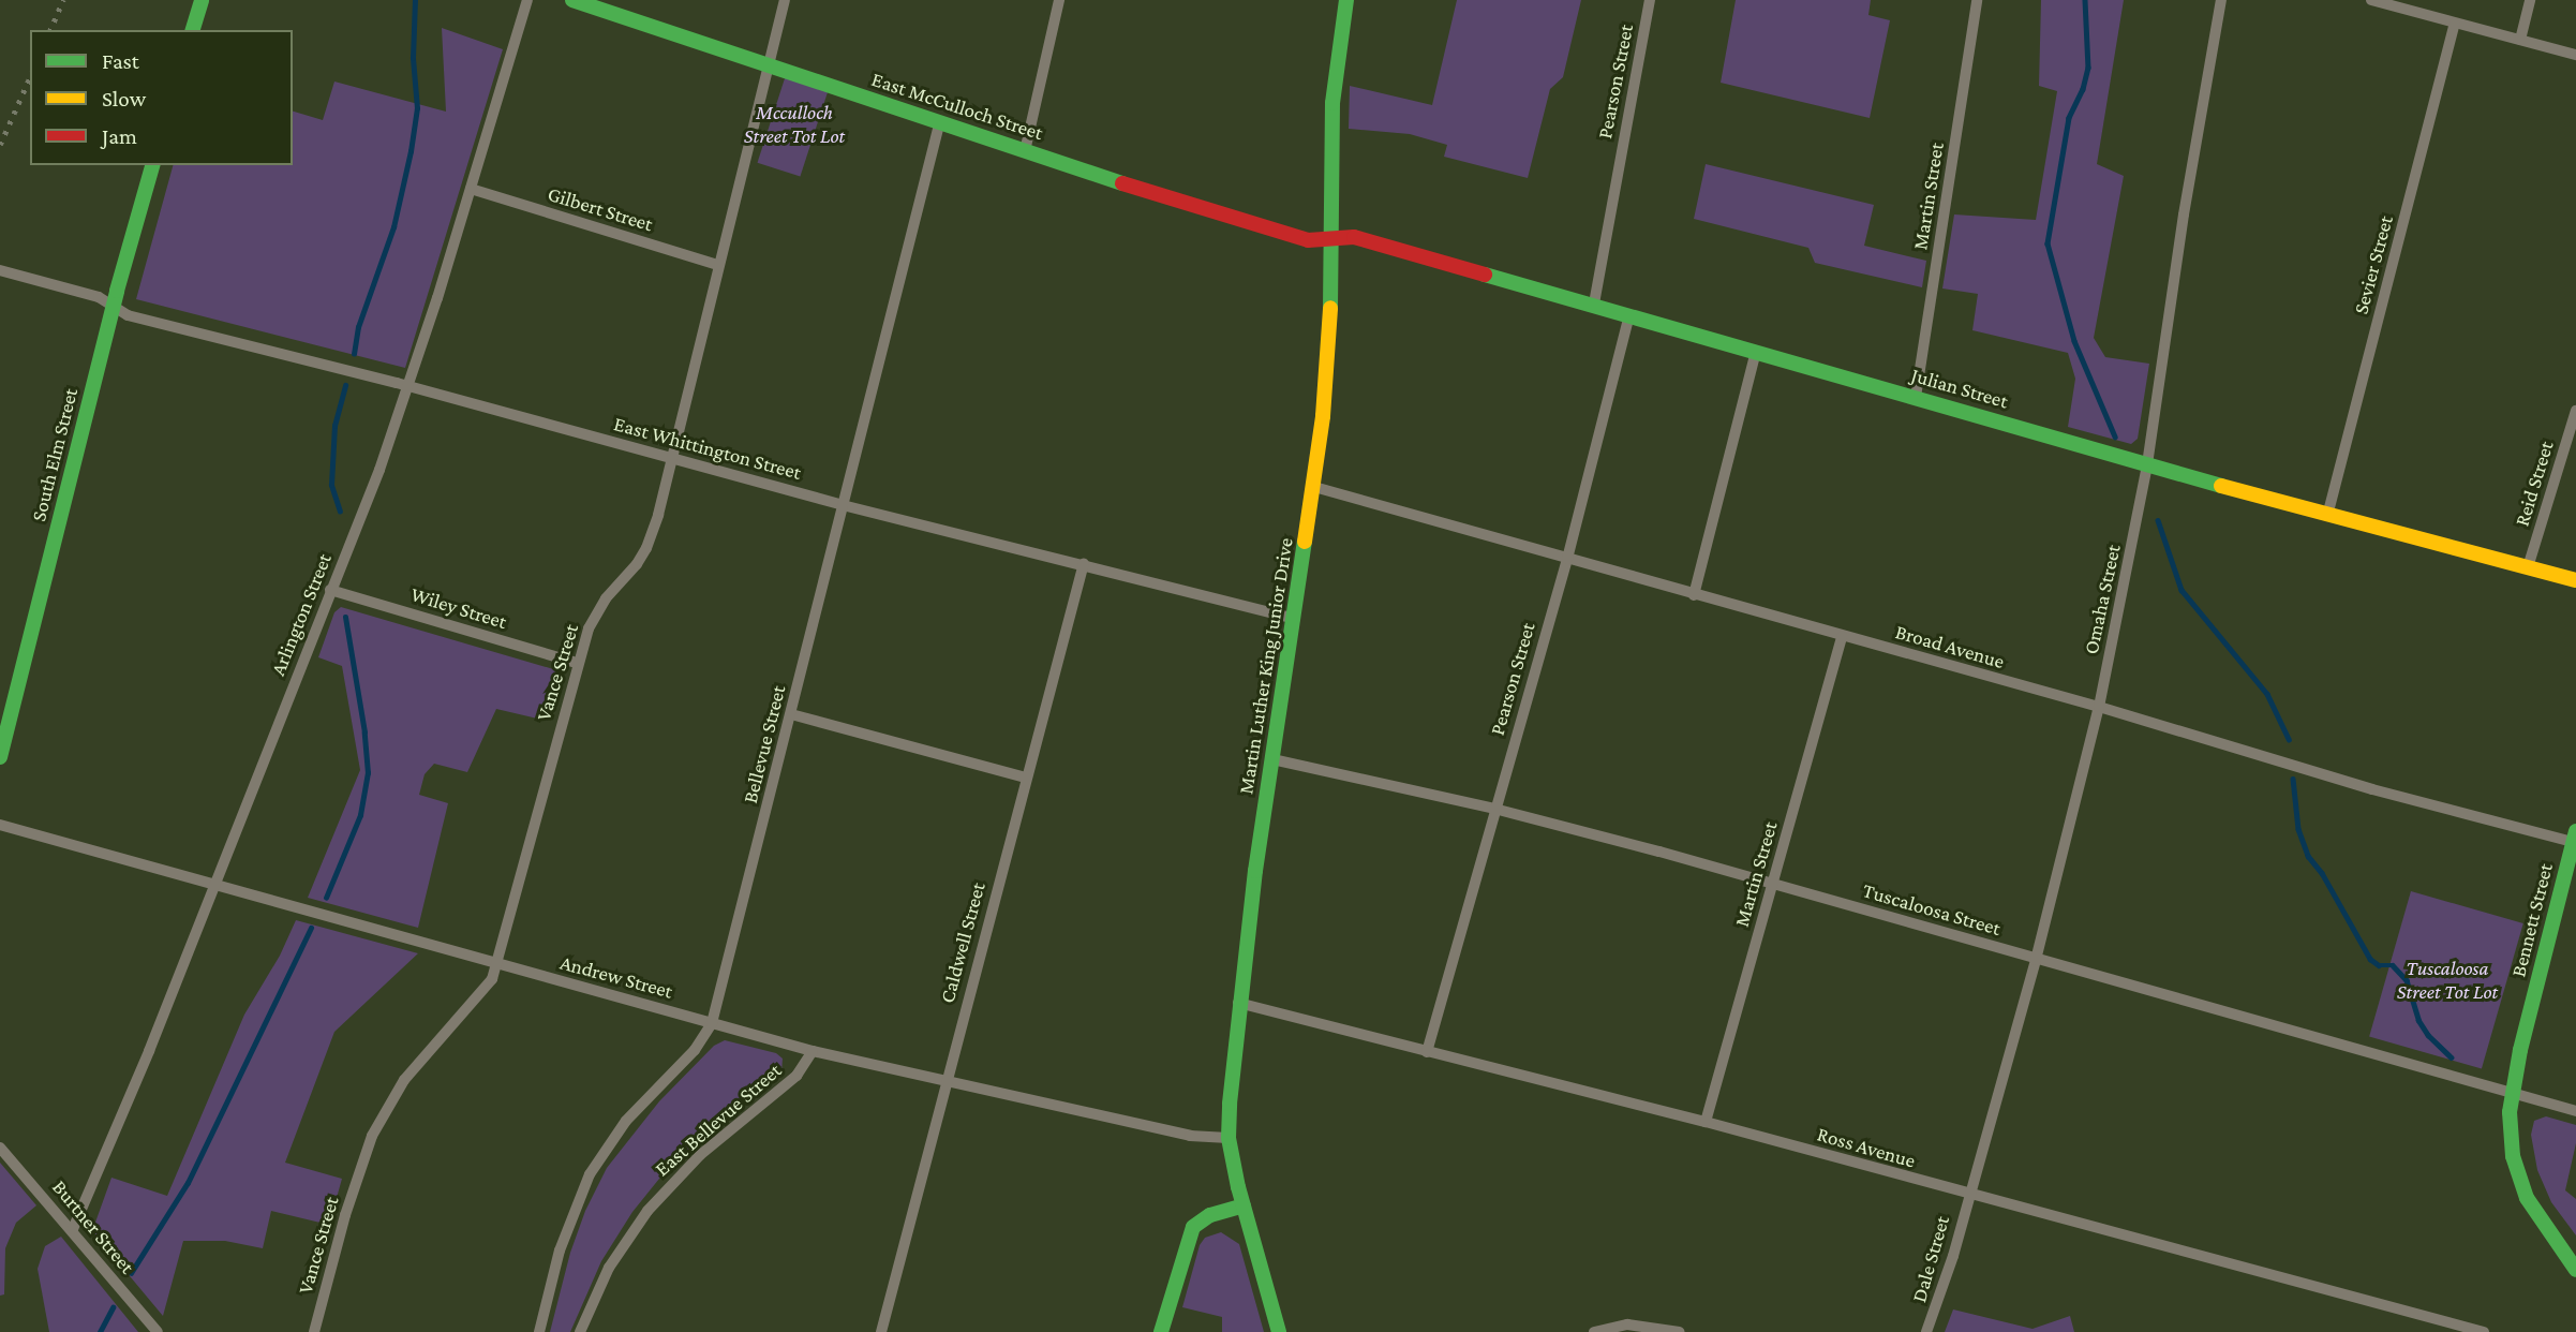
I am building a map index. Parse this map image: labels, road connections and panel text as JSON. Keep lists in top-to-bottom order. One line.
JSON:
{"streets":{"street":["Pearson Street","East McCulloch Street","Martin Street","Gilbert Street","Sevier Street","Julian Street","East Whittington Street","South Elm Street","Reid Street","Omaha Street","Wiley Street","Arlington Street","Broad Avenue","Martin Luther King Junior Drive","Vance Street","Bellevue Street","Tuscaloosa Street","Bennett Street","Caldwell Street","Andrew Street","East Bellevue Street","Ross Avenue","Burtner Street","Dale Street"]},"crossings":[["Pearson Street","Julian Street"],["Pearson Street","Broad Avenue"],["Pearson Street","Tuscaloosa Street"],["Pearson Street","Ross Avenue"],["East McCulloch Street","Julian Street"],["East McCulloch Street","Martin Luther King Junior Drive"],["East McCulloch Street","Vance Street"],["East McCulloch Street","Bellevue Street"],["Martin Street","Julian Street"],["Martin Street","Broad Avenue"],["Martin Street","Tuscaloosa Street"],["Martin Street","Ross Avenue"],["Gilbert Street","Arlington Street"],["Gilbert Street","Vance Street"],["Sevier Street","Julian Street"],["Julian Street","Reid Street"],["Julian Street","Omaha Street"],["Julian Street","Martin Luther King Junior Drive"],["East Whittington Street","South Elm Street"],["East Whittington Street","Arlington Street"],["East Whittington Street","Martin Luther King Junior Drive"],["East Whittington Street","Vance Street"],["East Whittington Street","Bellevue Street"],["East Whittington Street","Caldwell Street"],["Omaha Street","Broad Avenue"],["Omaha Street","Tuscaloosa Street"],["Omaha Street","Ross Avenue"],["Omaha Street","Dale Street"],["Wiley Street","Arlington Street"],["Wiley Street","Vance Street"],["Arlington Street","Andrew Street"],["Arlington Street","Burtner Street"],["Broad Avenue","Martin Luther King Junior Drive"],["Broad Avenue","Bennett Street"],["Martin Luther King Junior Drive","Tuscaloosa Street"],["Martin Luther King Junior Drive","Andrew Street"],["Martin Luther King Junior Drive","Ross Avenue"],["Vance Street","Andrew Street"],["Bellevue Street","Andrew Street"],["Tuscaloosa Street","Bennett Street"],["Caldwell Street","Andrew Street"],["Andrew Street","East Bellevue Street"],["Ross Avenue","Dale Street"]],"parks":["Mcculloch Street Tot Lot","Tuscaloosa Street Tot Lot"],"legend":["Fast","Slow","Jam"]}
